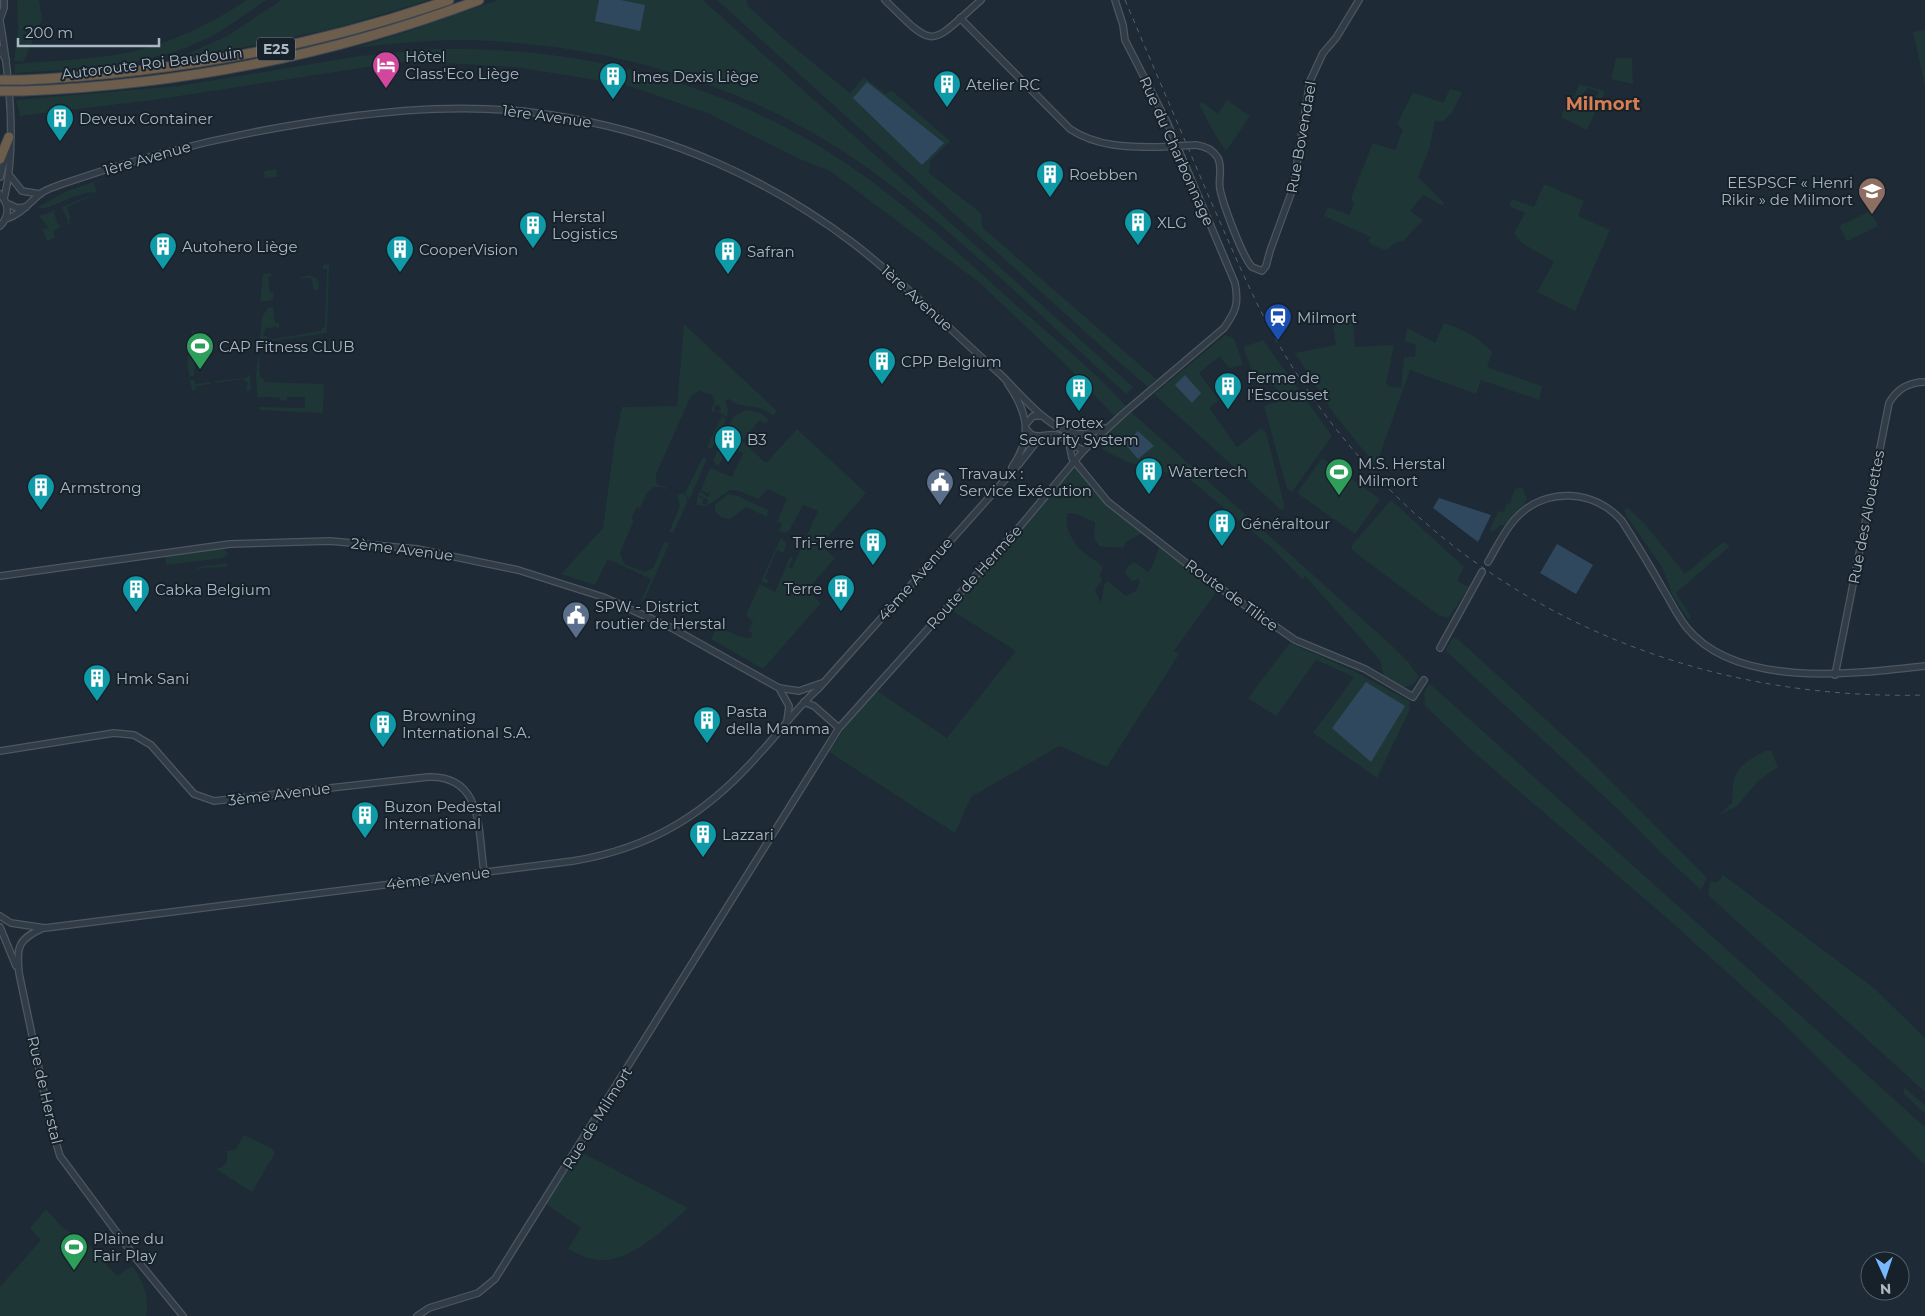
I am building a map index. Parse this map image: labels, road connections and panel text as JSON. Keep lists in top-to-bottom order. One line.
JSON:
{"streets":{"highway":["E25","Autoroute Roi Baudouin"],"street":["1ère Avenue","Rue Bovendael","Rue du Charbonnage","Rue des Alouettes","2ème Avenue","Route de Hermée","4ème Avenue","Route de Tilice","3ème Avenue","Rue de Herstal","Rue de Milmort"]},"crossings":[["1ère Avenue","4ème Avenue"],["Rue du Charbonnage","Route de Hermée"],["2ème Avenue","4ème Avenue"],["Route de Hermée","Route de Tilice"],["Route de Hermée","Rue de Milmort"],["4ème Avenue","3ème Avenue"]],"districts":["Milmort"],"places":{"hotel":["Hôtel Class'Eco Liège"],"building":["Imes Dexis Liège","Atelier RC","Deveux Container","Roebben","XLG","Herstal Logistics","Autohero Liège","CooperVision","Safran","CPP Belgium","Ferme de l'Escousset","Protex Security System","B3","Watertech","Armstrong","Généraltour","Tri-Terre","Terre","Cabka Belgium","Hmk Sani","Pasta della Mamma","Browning International S.A.","Buzon Pedestal International","Lazzari"],"school or university":["EESPSCF « Henri Rikir » de Milmort"],"station":["Milmort"],"sports":["CAP Fitness CLUB","M.S. Herstal Milmort","Plaine du Fair Play"],"public building":["Travaux : Service Exécution","SPW - District routier de Herstal"]},"scale_bar":"200 m","north":"bottom"}
